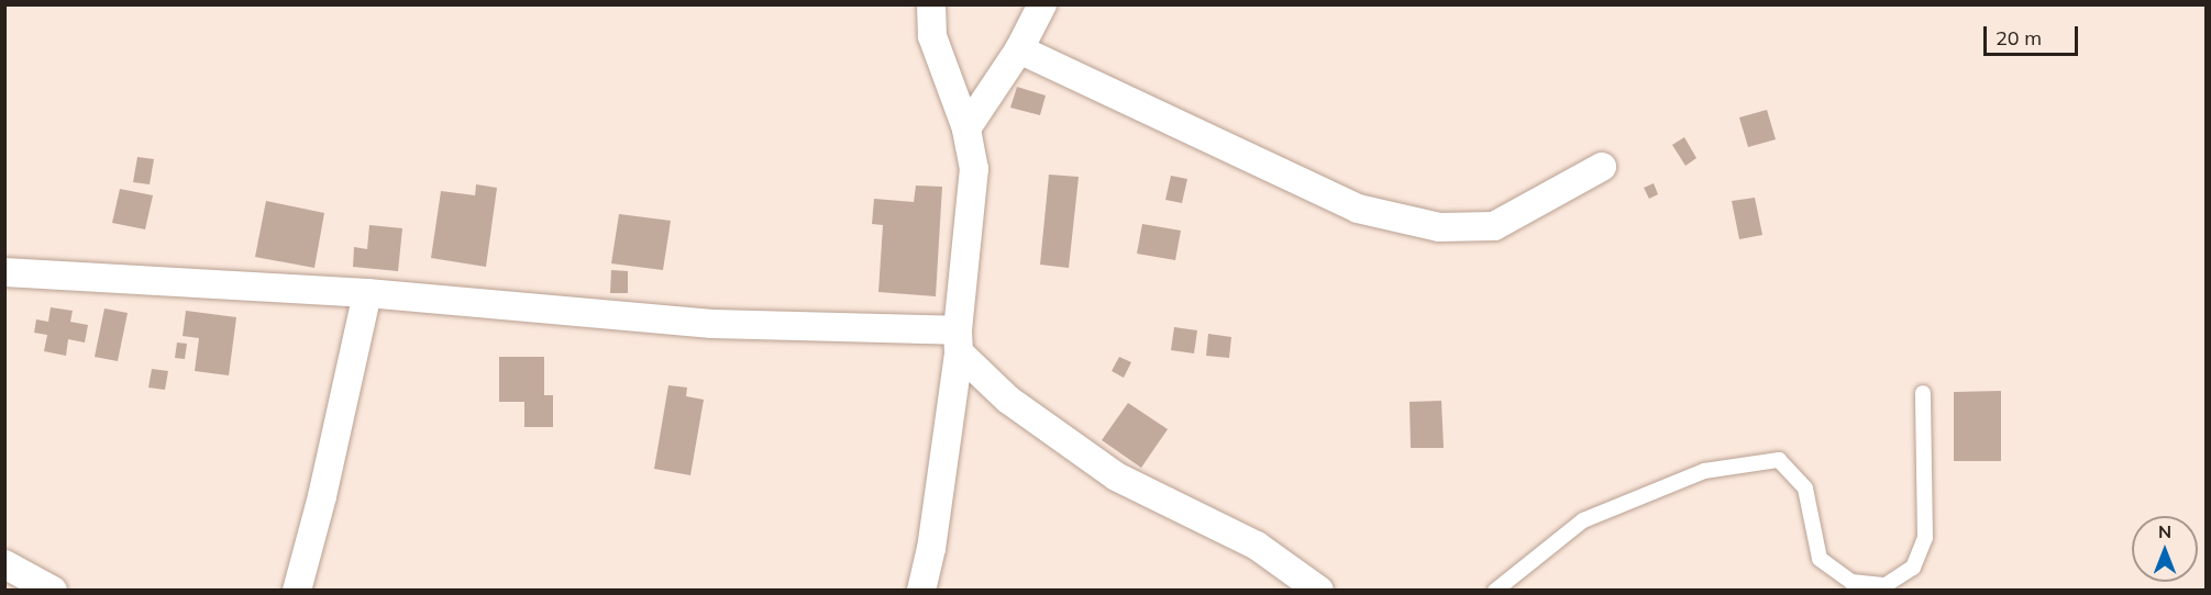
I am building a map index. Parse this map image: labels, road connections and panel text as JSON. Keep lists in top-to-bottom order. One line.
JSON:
{"scale_bar":"20 m","north":"top"}
